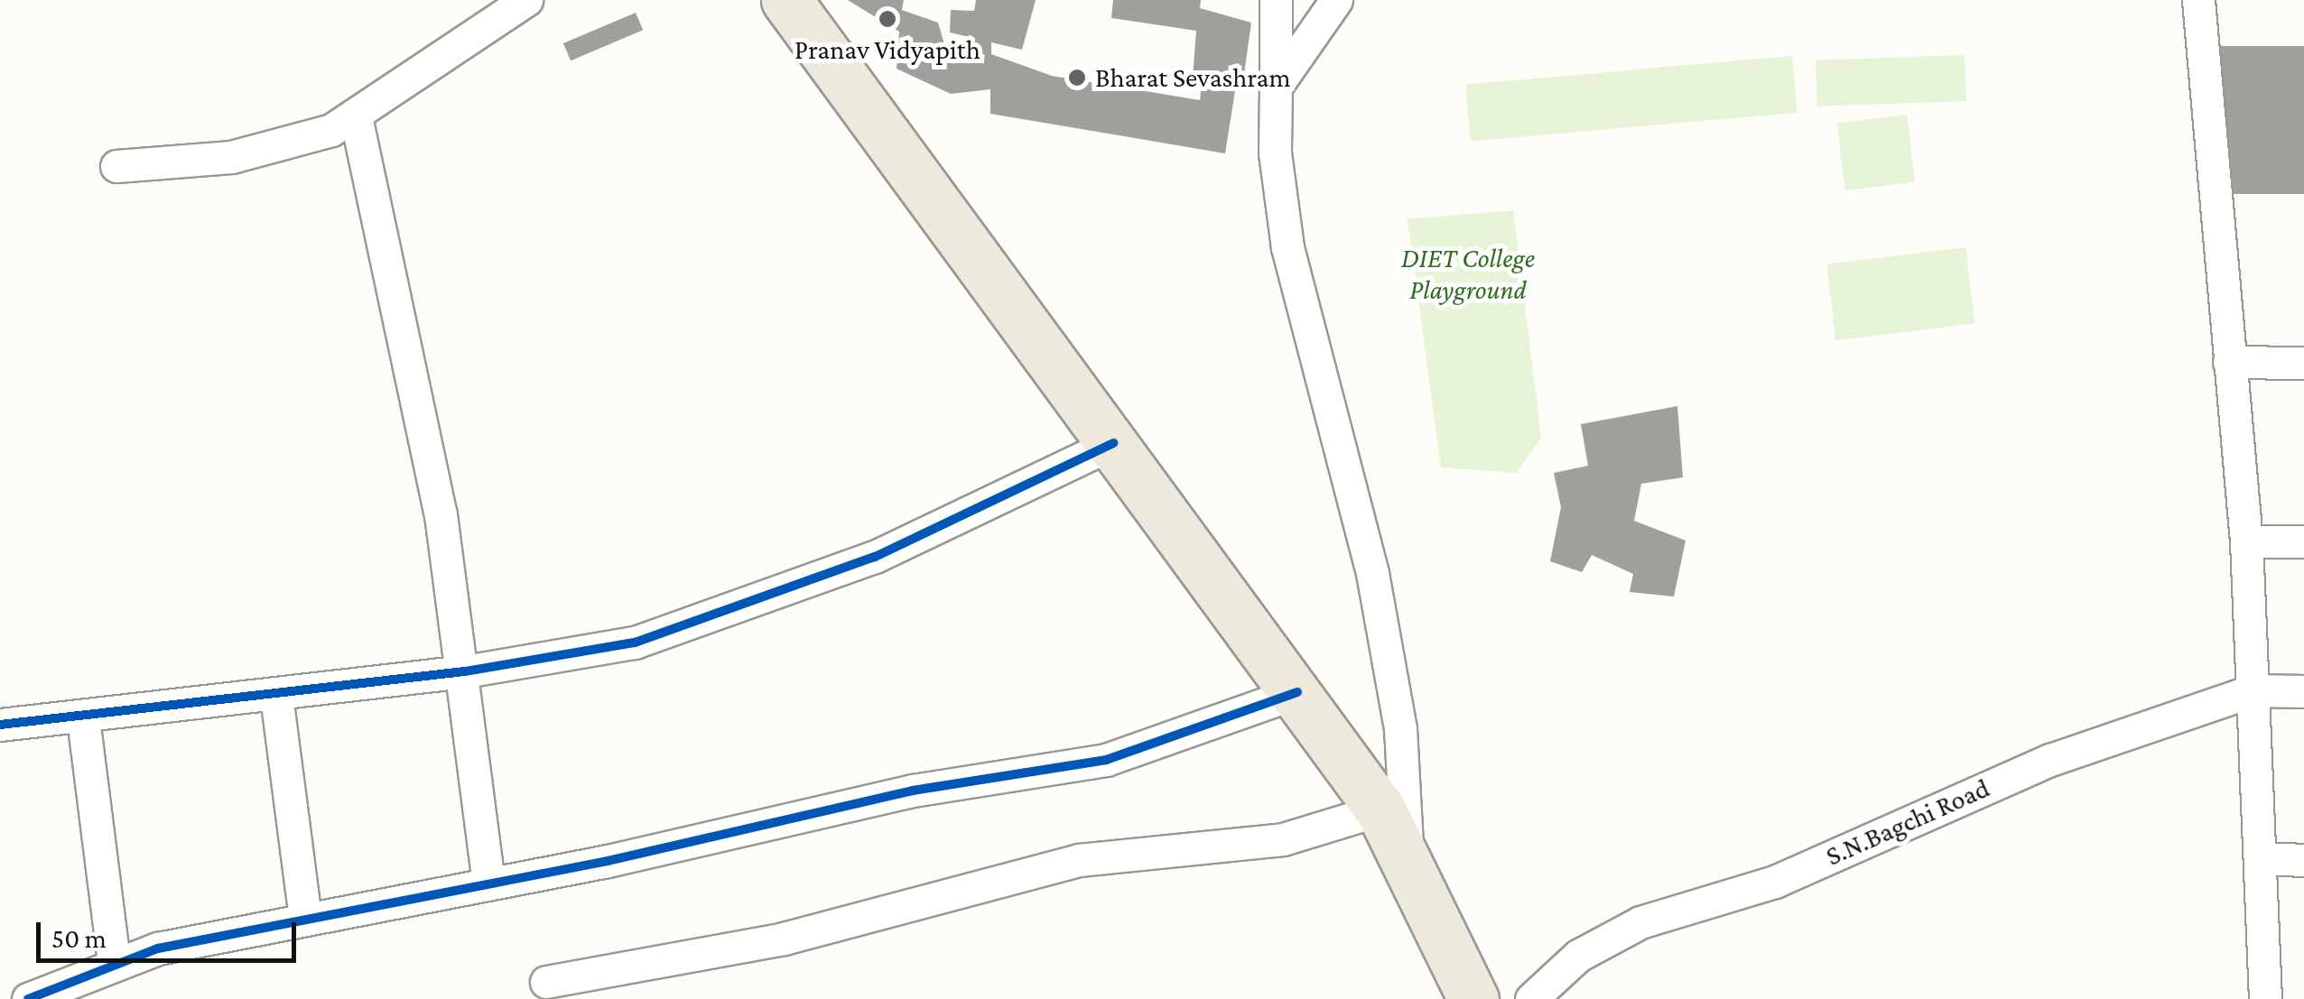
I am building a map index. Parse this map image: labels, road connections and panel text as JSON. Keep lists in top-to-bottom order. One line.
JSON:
{"streets":{"street":["S.N.Bagchi Road"]},"parks":["DIET College Playground"],"places":["Pranav Vidyapith","Bharat Sevashram"],"scale_bar":"50 m"}
